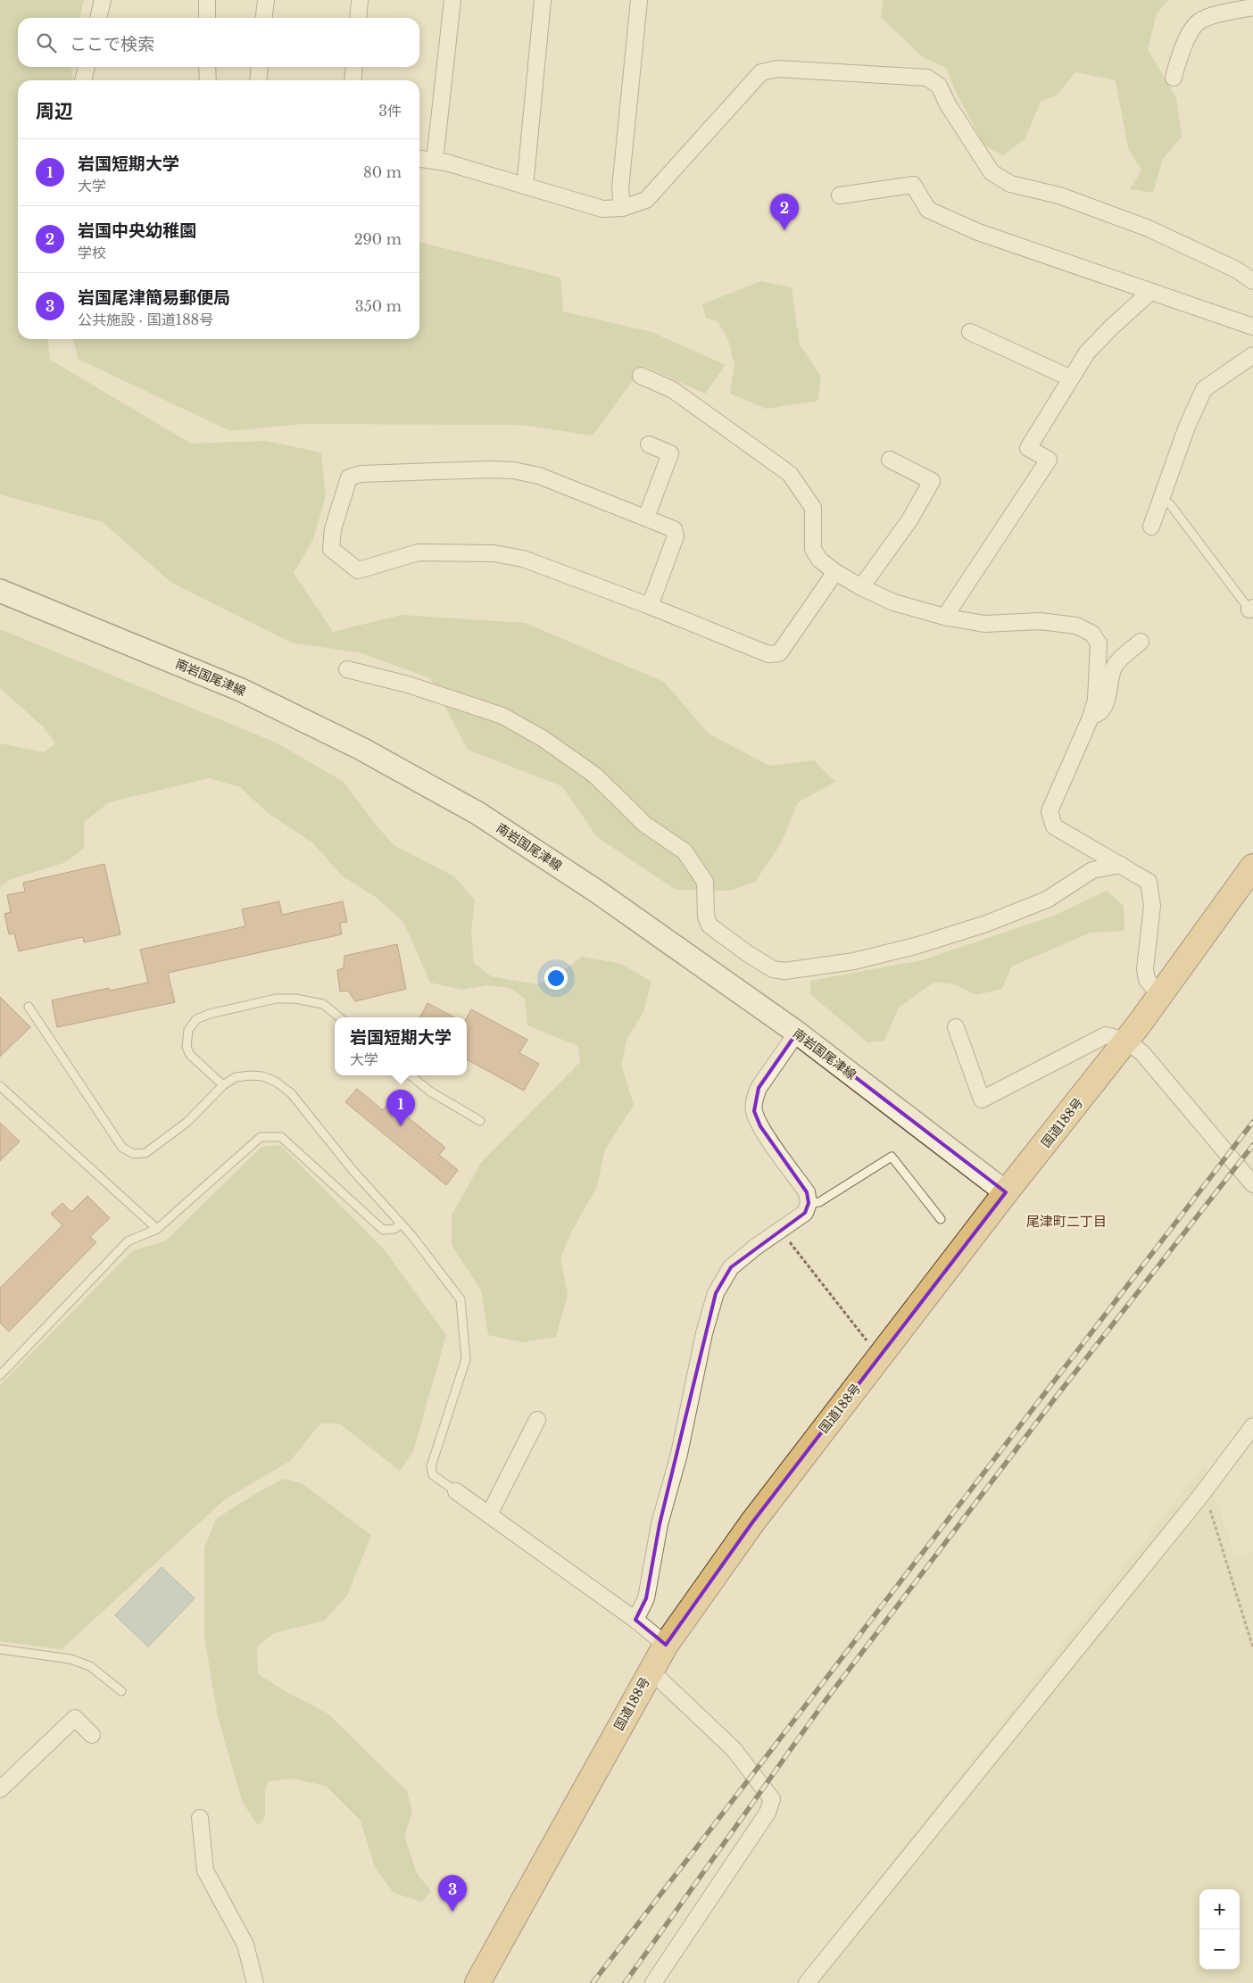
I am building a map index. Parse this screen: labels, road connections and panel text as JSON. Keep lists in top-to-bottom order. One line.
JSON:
{"streets":{"highway":["国道188号"],"main road":["南岩国尾津線"]},"crossings":[["南岩国尾津線","国道188号"]],"districts":["尾津町二丁目"],"page":{"search":"ここで検索","heading":["周辺","3件"],"list":[{"mark":"1","name":"岩国短期大学","note":"大学","value":"80 m"},{"mark":"2","name":"岩国中央幼稚園","note":"学校","value":"290 m"},{"mark":"3","name":"岩国尾津簡易郵便局","note":"公共施設 · 国道188号","value":"350 m"}],"pins":["2","1","3"],"popup":["岩国短期大学","大学"],"map_buttons":["+","−"]}}
